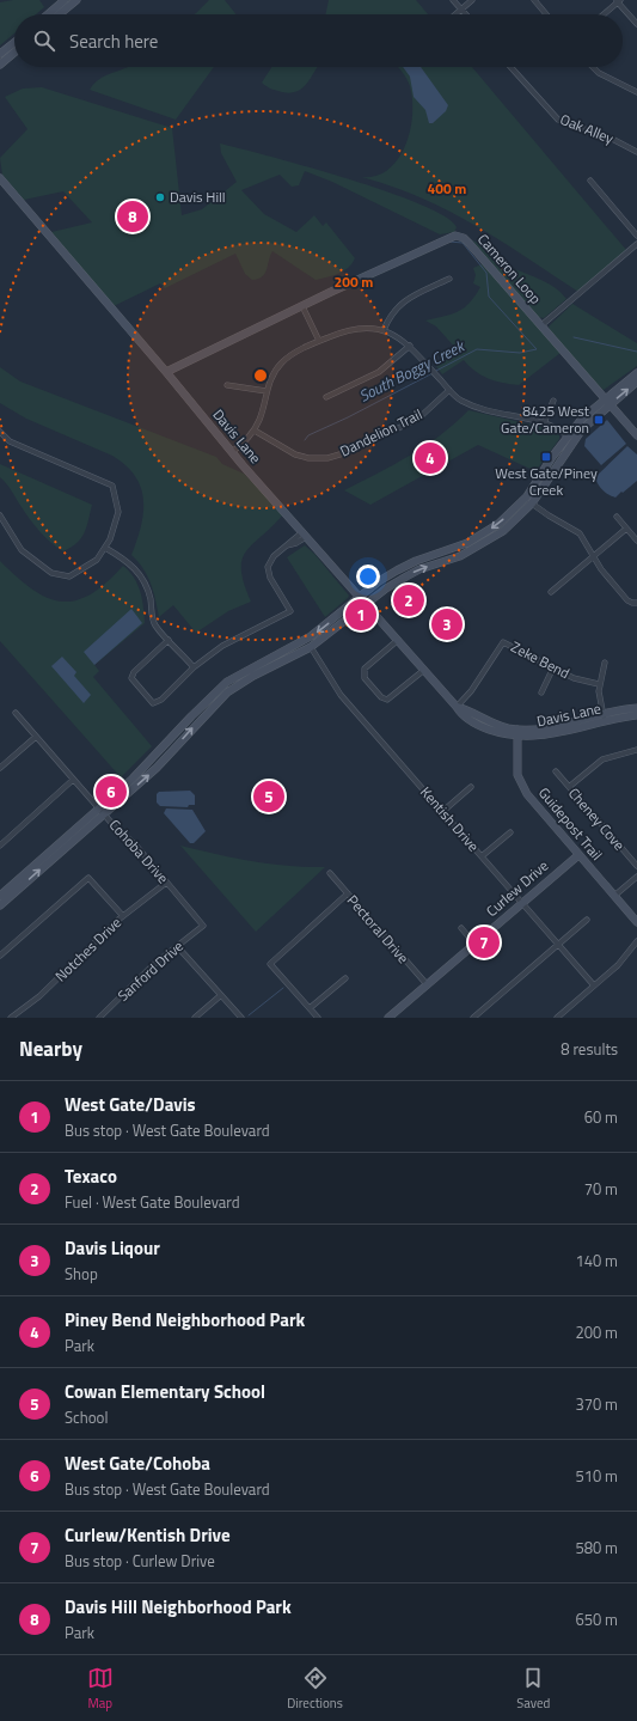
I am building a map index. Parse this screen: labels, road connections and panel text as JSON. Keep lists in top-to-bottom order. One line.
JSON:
{"streets":{"street":["Oak Alley","Cameron Loop","Dandelion Trail","Davis Lane","Zeke Bend","Kentish Drive","Cheney Cove","Guidepost Trail","Cohoba Drive","Curlew Drive","Pectoral Drive","Notches Drive","Sanford Drive"]},"crossings":[["Cameron Loop","Davis Lane"],["Davis Lane","Zeke Bend"],["Davis Lane","Guidepost Trail"],["Kentish Drive","Curlew Drive"],["Guidepost Trail","Curlew Drive"],["Cohoba Drive","Notches Drive"],["Cohoba Drive","Sanford Drive"],["Curlew Drive","Pectoral Drive"]],"water":["South Boggy Creek"],"places":{"other":["Davis Hill"],"transit":["8425 West Gate/Cameron","West Gate/Piney Creek"]},"page":{"search":"Search here","pins":["8","4","2","1","3","6","5","7"],"heading":["Nearby","8 results"],"list":[{"mark":"1","name":"West Gate/Davis","note":"Bus stop · West Gate Boulevard","value":"60 m"},{"mark":"2","name":"Texaco","note":"Fuel · West Gate Boulevard","value":"70 m"},{"mark":"3","name":"Davis Liqour","note":"Shop","value":"140 m"},{"mark":"4","name":"Piney Bend Neighborhood Park","note":"Park","value":"200 m"},{"mark":"5","name":"Cowan Elementary School","note":"School","value":"370 m"},{"mark":"6","name":"West Gate/Cohoba","note":"Bus stop · West Gate Boulevard","value":"510 m"},{"mark":"7","name":"Curlew/Kentish Drive","note":"Bus stop · Curlew Drive","value":"580 m"},{"mark":"8","name":"Davis Hill Neighborhood Park","note":"Park","value":"650 m"}],"nav":["Map","Directions","Saved"]},"rings":["400 m","200 m"]}
